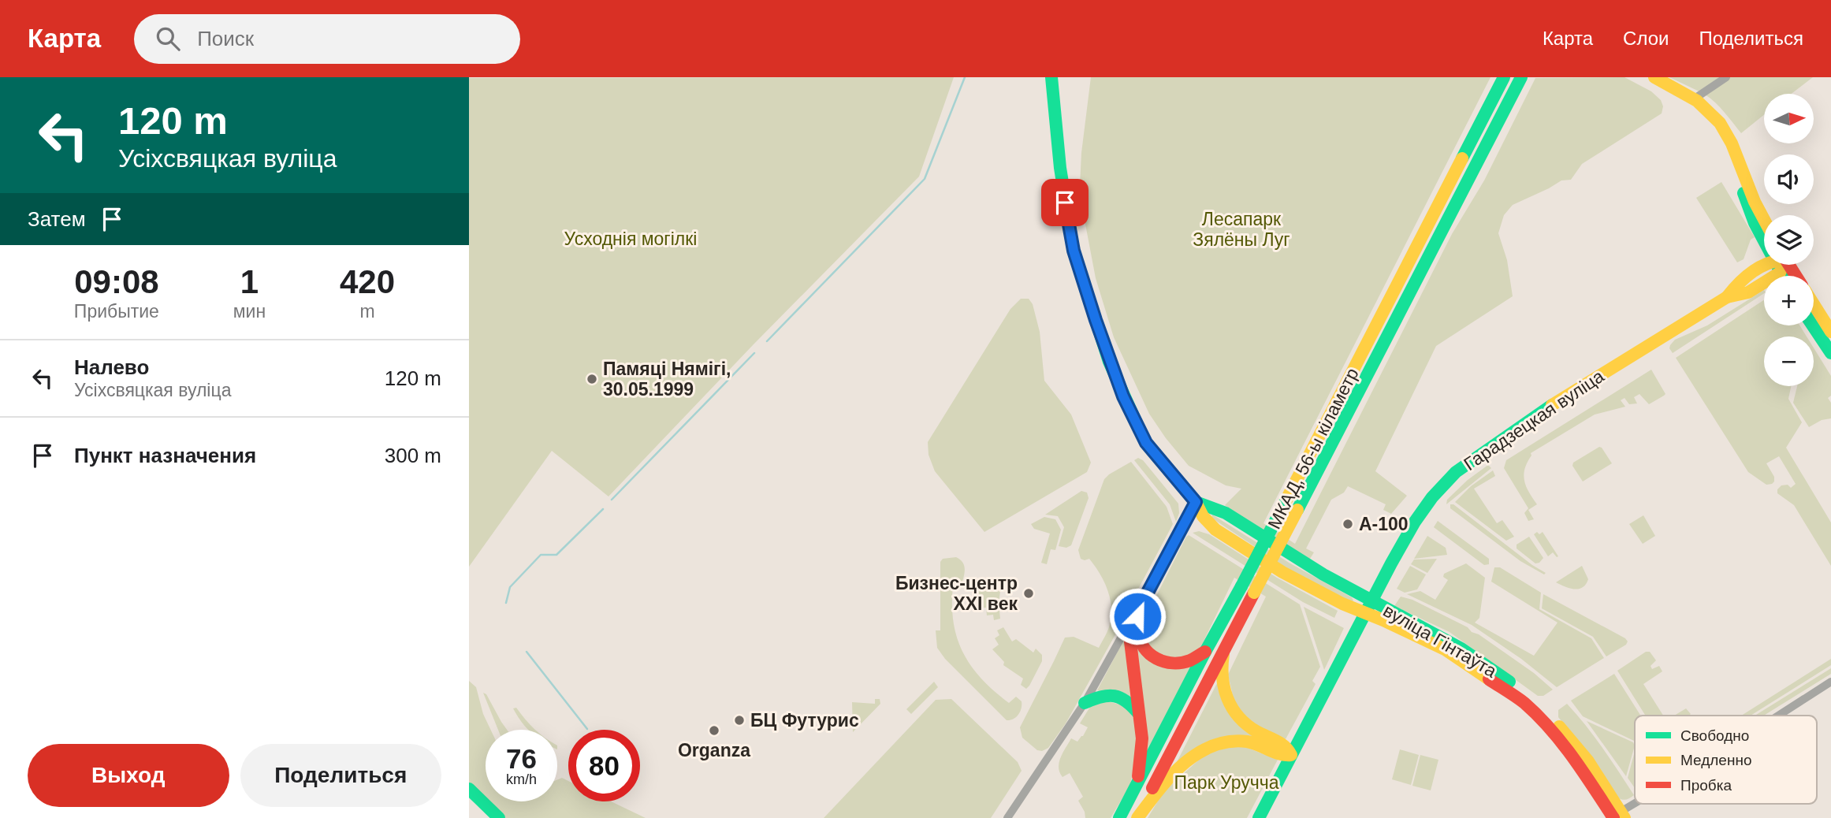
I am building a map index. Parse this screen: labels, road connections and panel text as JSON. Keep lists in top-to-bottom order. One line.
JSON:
{"streets":{"main road":["Гарадзецкая вуліца","МКАД, 56-ы кіламетр","вуліца Гінтаўта"]},"crossings":[["Гарадзецкая вуліца","вуліца Гінтаўта"]],"parks":["Лесапарк Зялёны Луг","Усходнія могілкі","Парк Уручча"],"places":["Памяці Нямігі, 30.05.1999","A-100","Бизнес-центр XXI век","БЦ Футурис","Organza"],"legend":["Свободно","Медленно","Пробка"],"north":"right","page":{"header":"Карта","search":"Поиск","nav":["Карта","Слои","Поделиться"],"turn":["120 m","Усіхсвяцкая вуліца"],"map_buttons":["+","−"],"then":"Затем","eta":["09:08","Прибытие","1","мин","420","m"],"list":[{"name":"Налево","note":"Усіхсвяцкая вуліца","value":"120 m"},{"name":"Пункт назначения","value":"300 m"}],"speed":"76 km/h","limit":"80","buttons":["Выход","Поделиться"]}}
